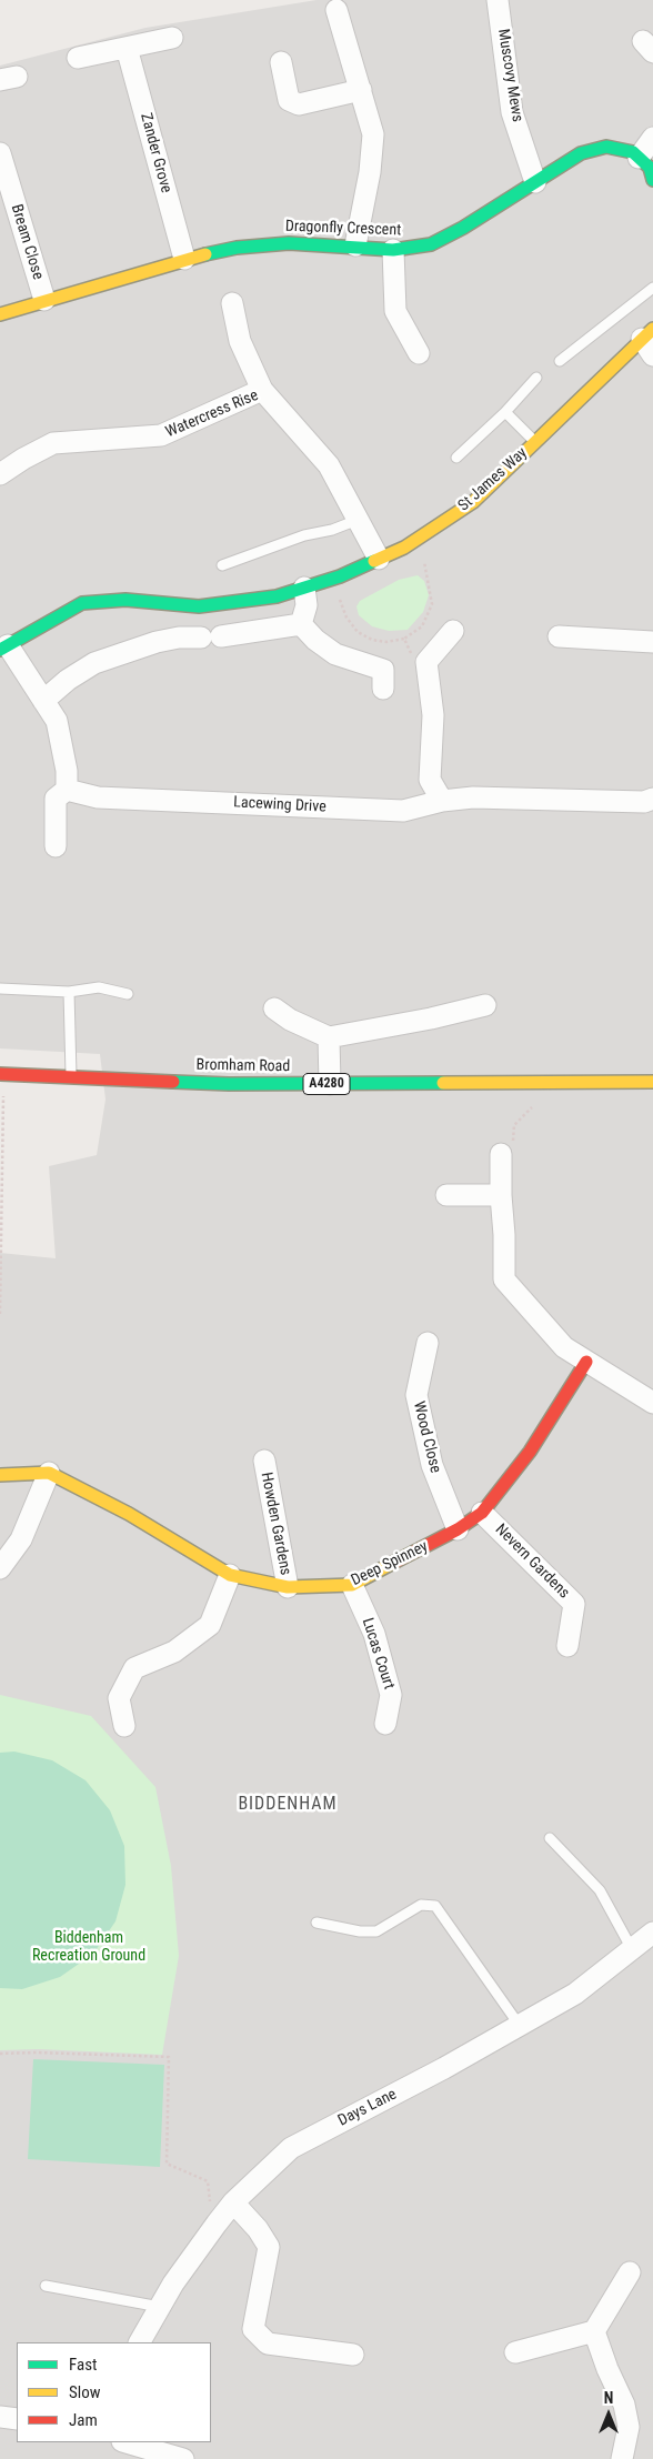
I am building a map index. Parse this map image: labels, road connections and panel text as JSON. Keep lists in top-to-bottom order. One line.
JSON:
{"streets":{"street":["Muscovy Mews","Zander Grove","Dragonfly Crescent","Bream Close","Watercress Rise","St James Way","Lacewing Drive","Bromham Road","A4280","Wood Close","Howden Gardens","Nevern Gardens","Deep Spinney","Lucas Court","Days Lane"]},"crossings":[["Muscovy Mews","Dragonfly Crescent"],["Zander Grove","Dragonfly Crescent"],["Dragonfly Crescent","Bream Close"],["Watercress Rise","St James Way"],["Wood Close","Deep Spinney"],["Howden Gardens","Deep Spinney"],["Nevern Gardens","Deep Spinney"],["Deep Spinney","Lucas Court"]],"districts":["BIDDENHAM"],"parks":["Biddenham Recreation Ground"],"legend":["Fast","Slow","Jam"],"north":"top"}
